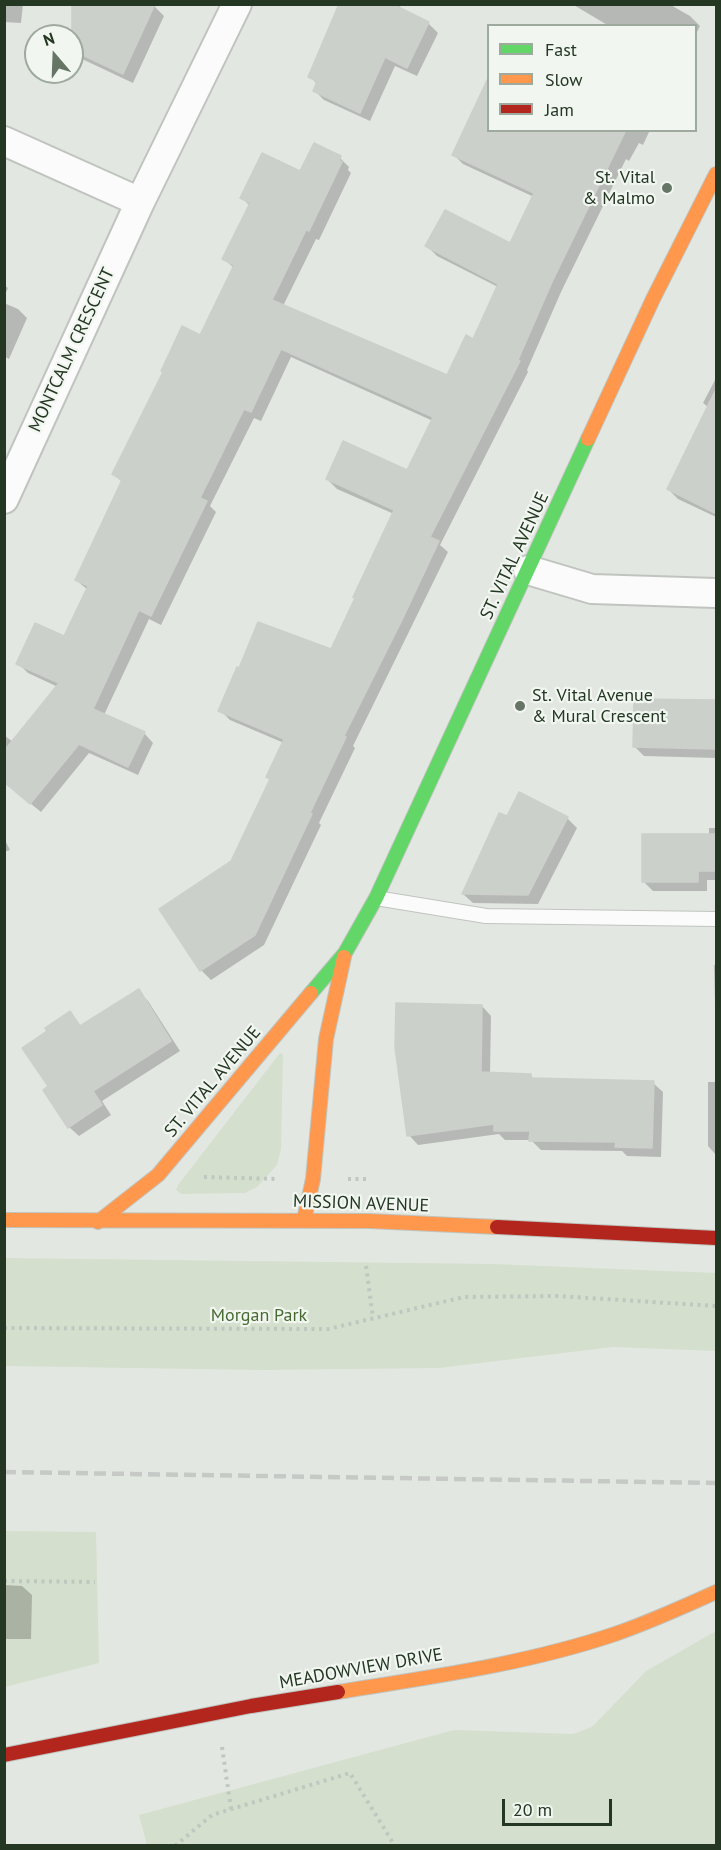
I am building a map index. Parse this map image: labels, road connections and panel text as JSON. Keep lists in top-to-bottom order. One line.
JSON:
{"streets":{"street":["MONTCALM CRESCENT","ST. VITAL AVENUE","MISSION AVENUE","MEADOWVIEW DRIVE"]},"crossings":[["ST. VITAL AVENUE","MISSION AVENUE"]],"parks":["Morgan Park"],"places":["St. Vital & Malmo","St. Vital Avenue & Mural Crescent"],"legend":["Fast","Slow","Jam"],"scale_bar":"20 m","north":"top"}
